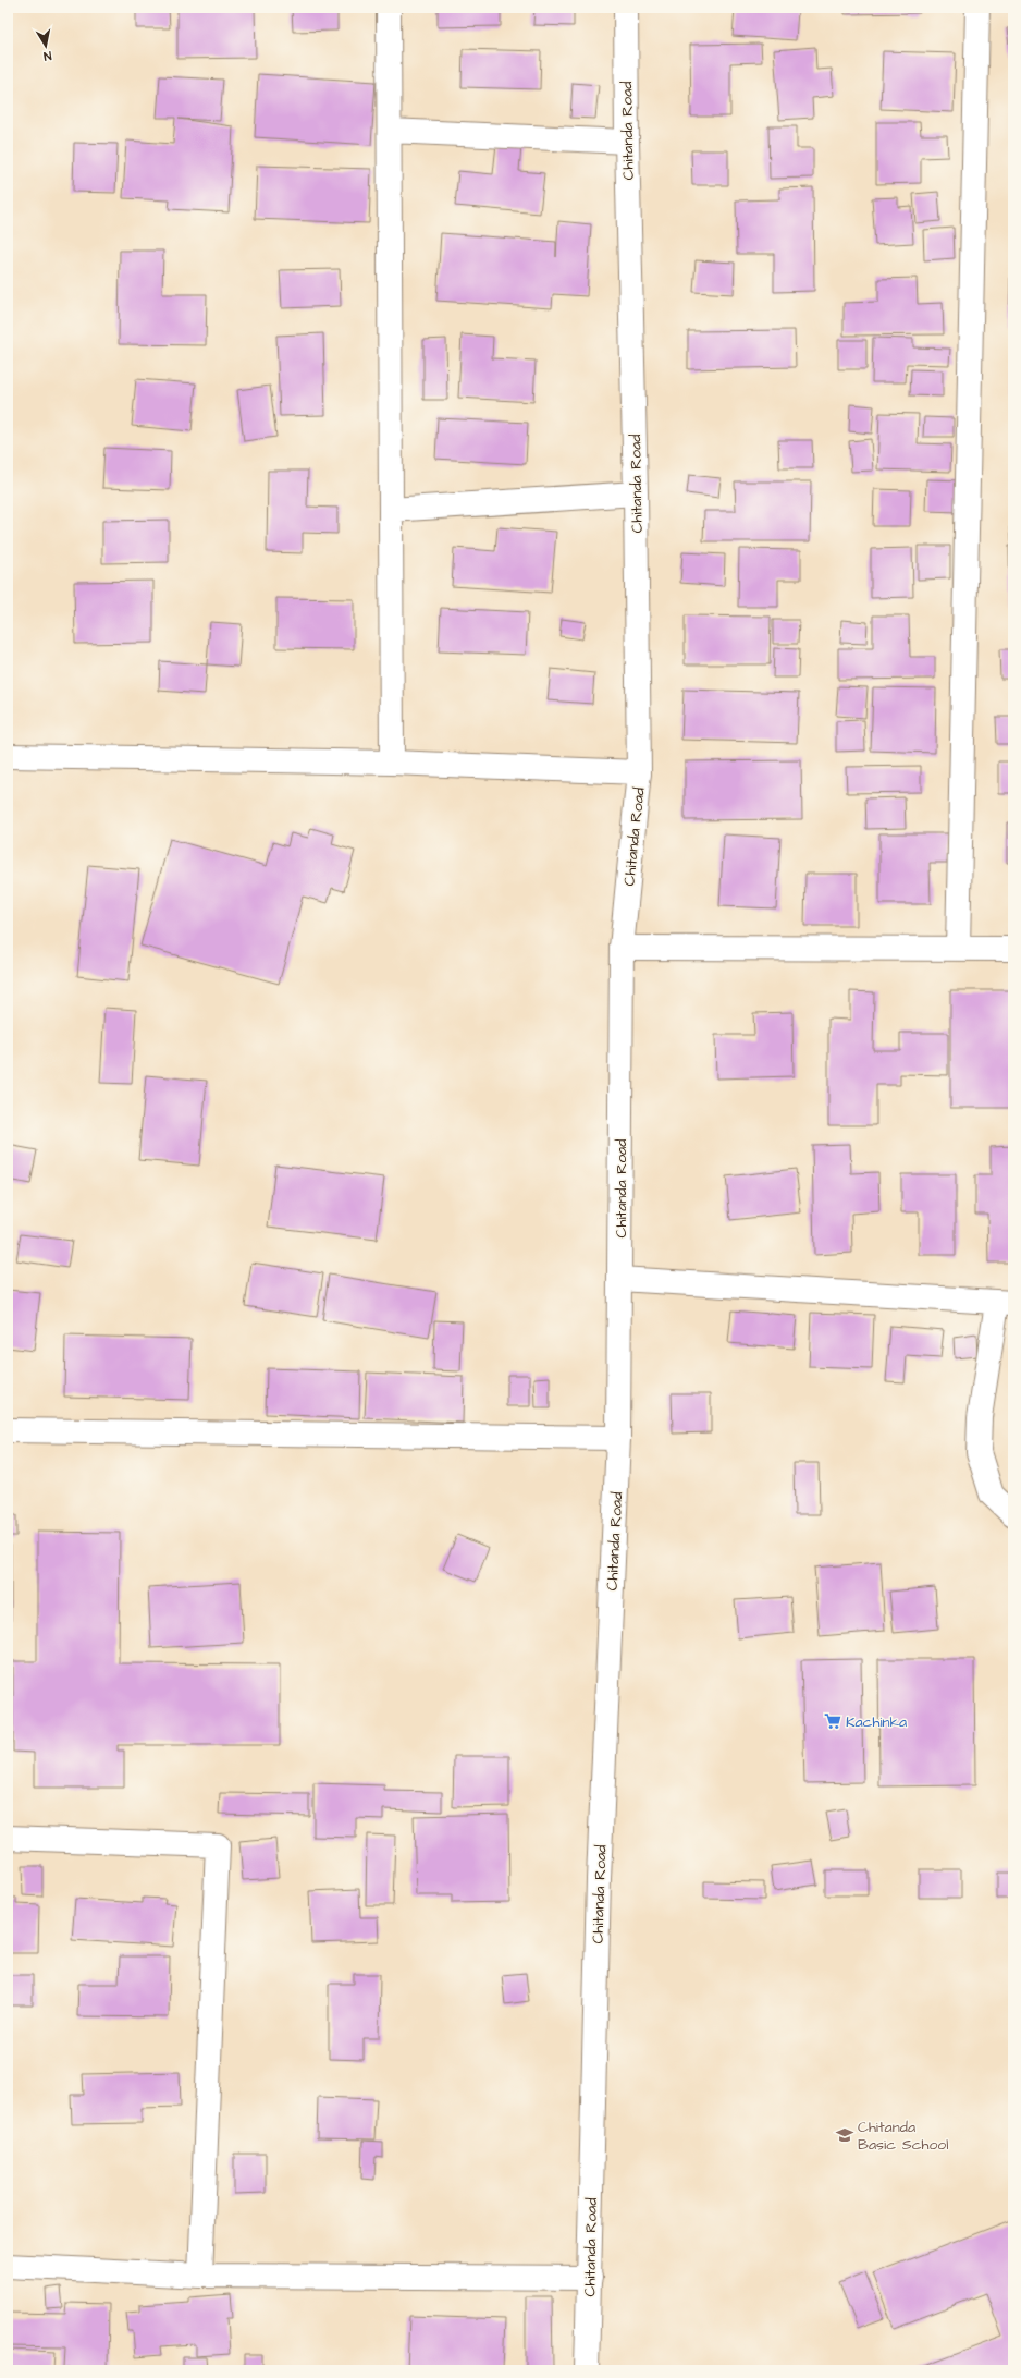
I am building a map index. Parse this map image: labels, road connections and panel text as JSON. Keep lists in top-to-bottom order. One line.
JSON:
{"streets":{"street":["Chitanda Road"]},"places":{"supermarket":["Kachinka"],"school or university":["Chitanda Basic School"]},"north":"bottom"}
